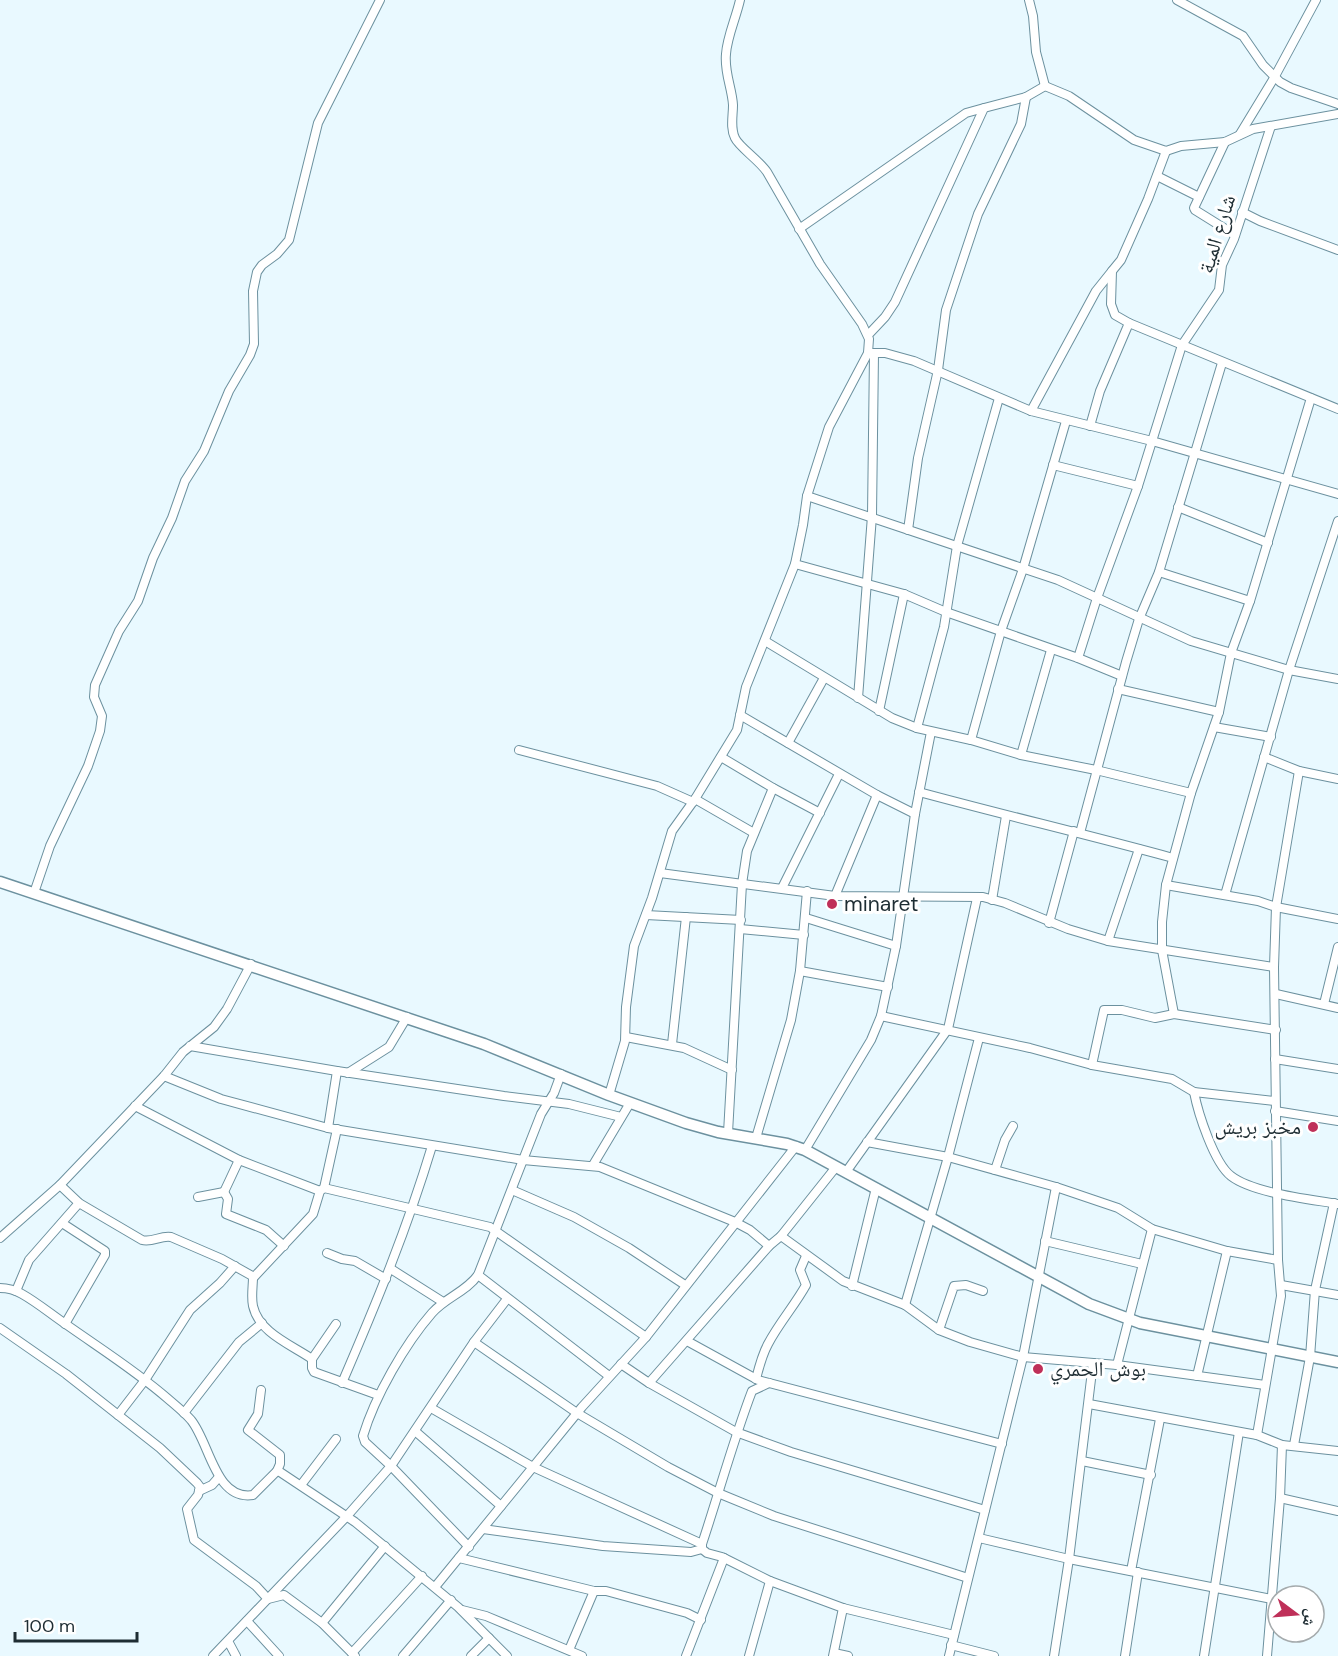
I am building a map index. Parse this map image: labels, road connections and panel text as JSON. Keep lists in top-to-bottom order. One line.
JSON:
{"streets":{"street":["شارع المية"]},"places":["minaret","مخبز بريش","بوش الحمري"],"scale_bar":"100 m","north":"right"}
